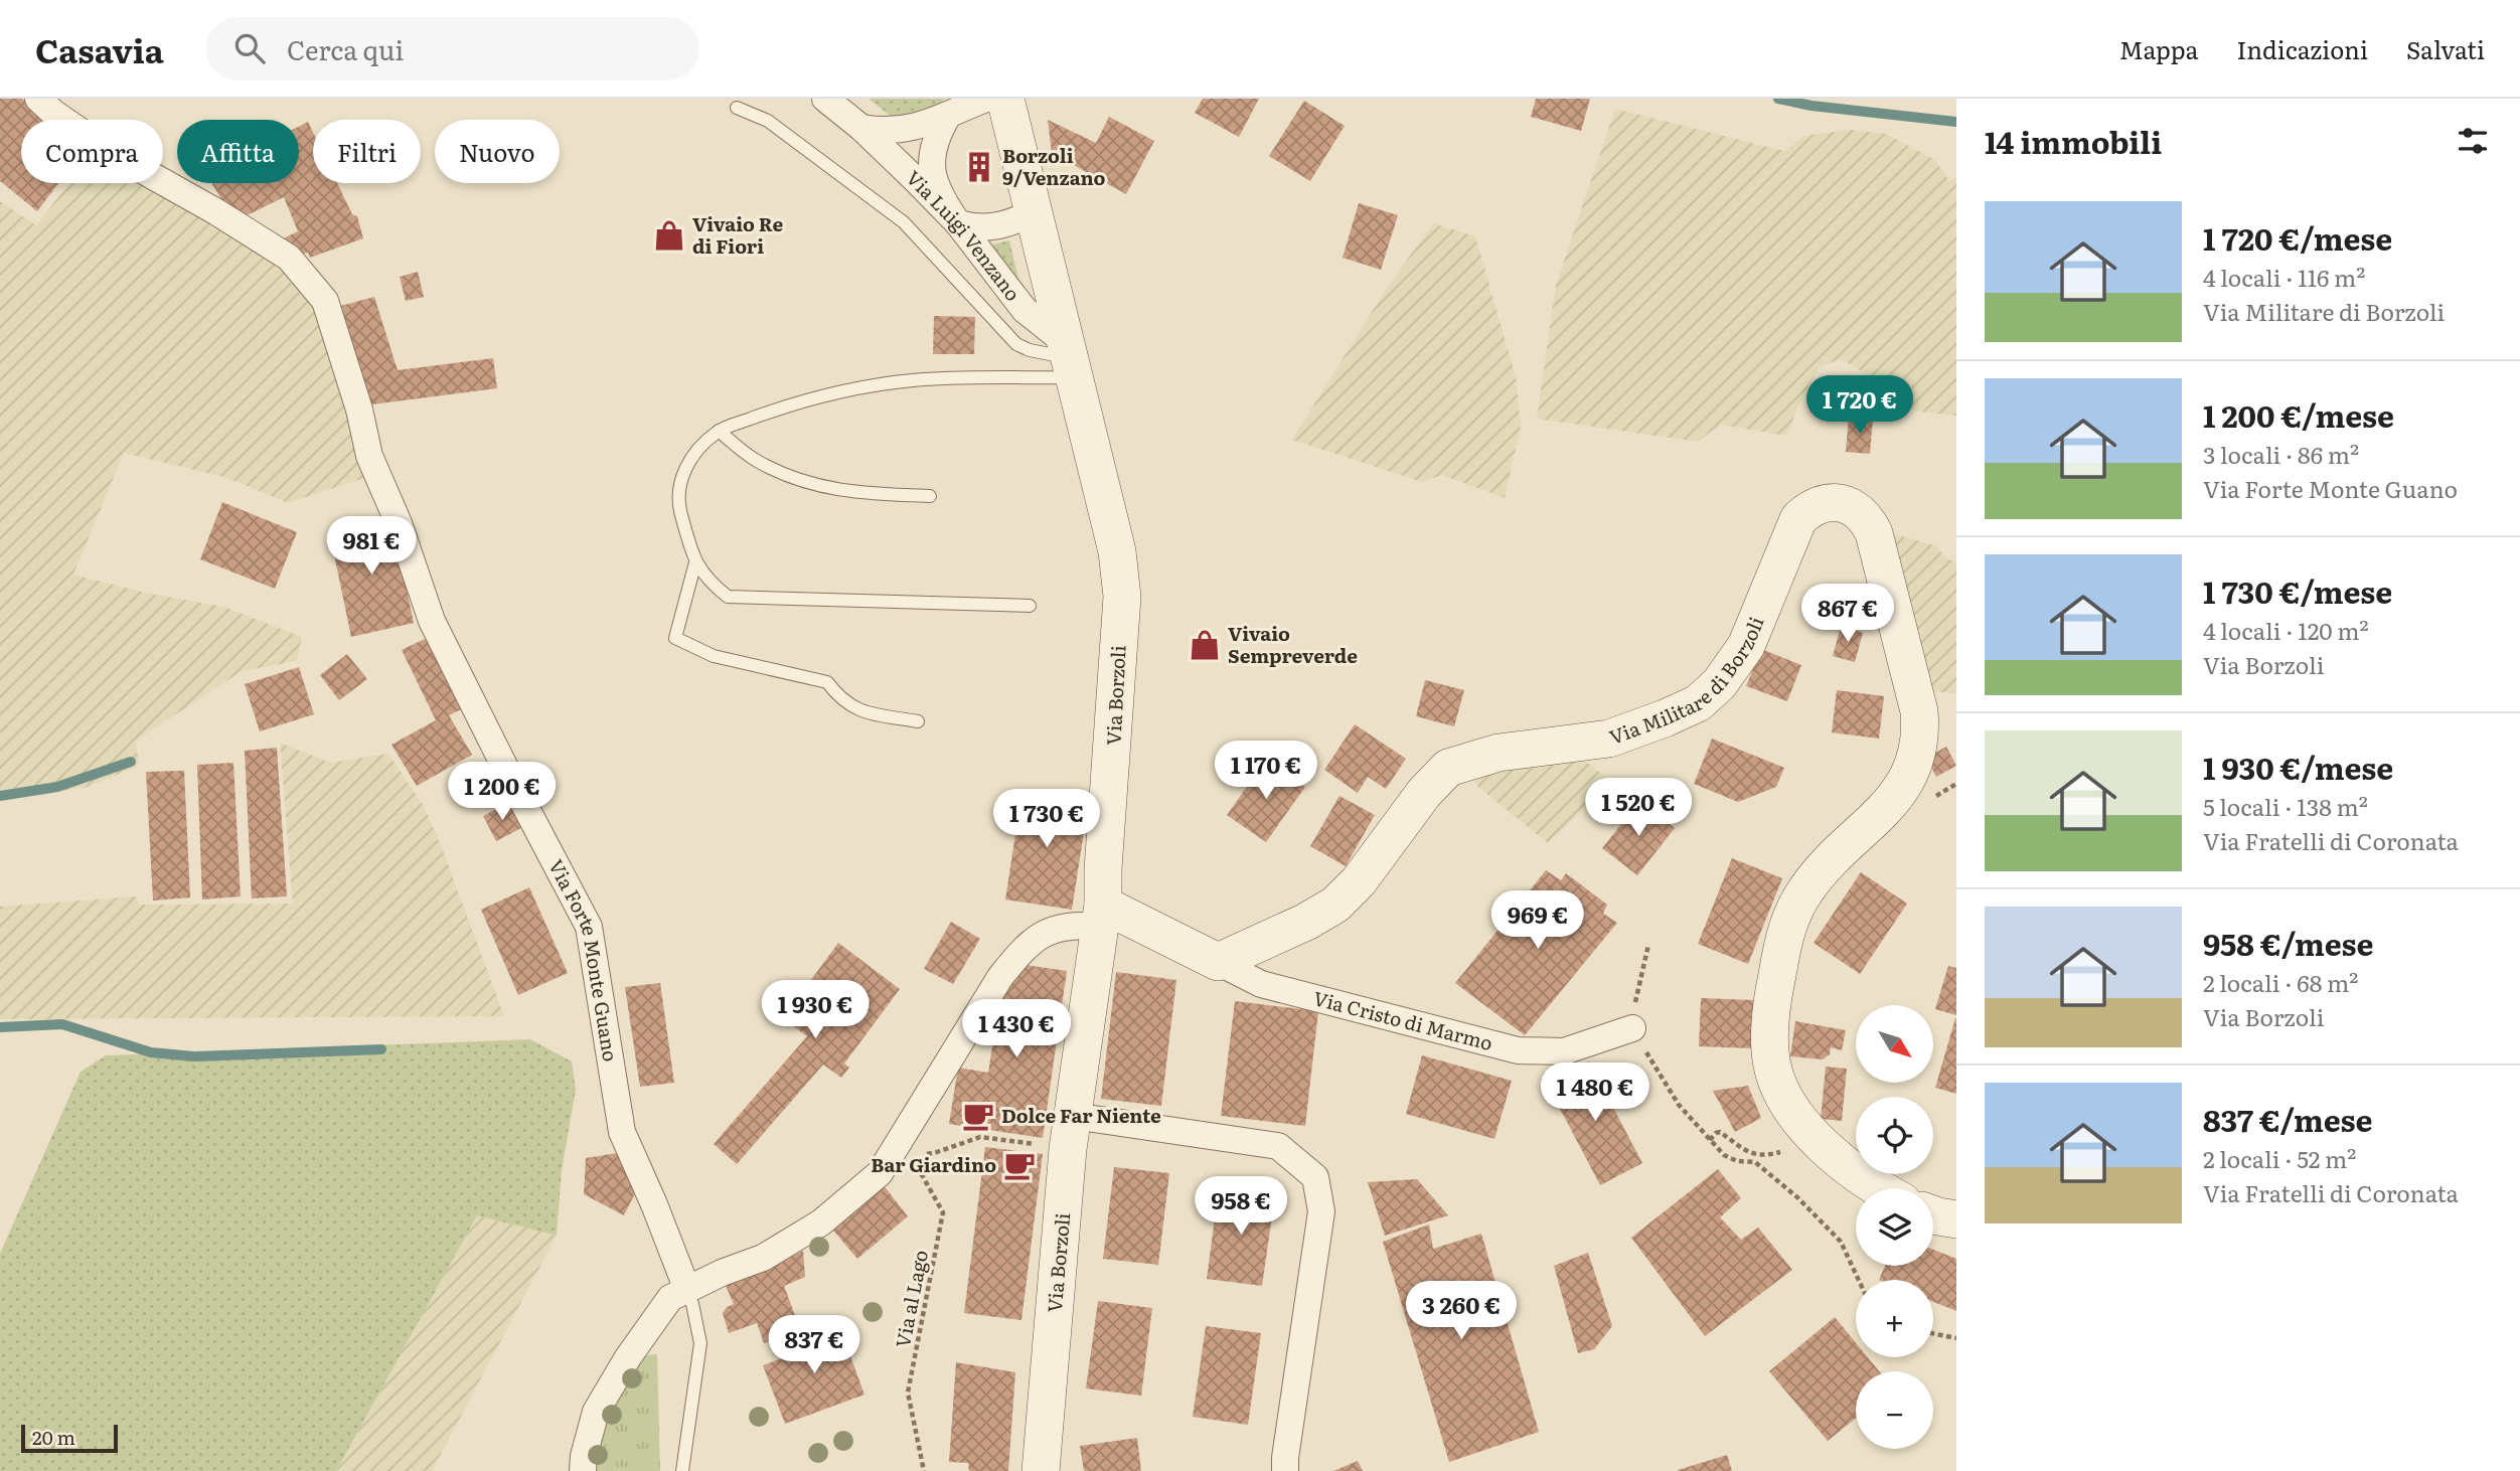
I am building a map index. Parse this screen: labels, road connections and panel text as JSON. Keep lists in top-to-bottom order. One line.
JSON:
{"streets":{"street":["Via Luigi Venzano","Via Militare di Borzoli","Via Borzoli","Via Forte Monte Guano","Via Cristo di Marmo"],"path":["Via al Lago"]},"crossings":[["Via Luigi Venzano","Via Borzoli"],["Via Militare di Borzoli","Via Cristo di Marmo"]],"places":{"building":["Borzoli 9/Venzano"],"shop":["Vivaio Re di Fiori","Vivaio Sempreverde"],"cafe":["Dolce Far Niente","Bar Giardino"]},"scale_bar":"20 m","north":"bottom right","page":{"header":"Casavia","search":"Cerca qui","nav":["Mappa","Indicazioni","Salvati"],"heading":"14 immobili","chip":["Compra","Affitta","Filtri","Nuovo"],"list":[{"name":"1 720 €/mese","note":"4 locali · 116 m² · Via Militare di Borzoli"},{"name":"1 200 €/mese","note":"3 locali · 86 m² · Via Forte Monte Guano"},{"name":"1 730 €/mese","note":"4 locali · 120 m² · Via Borzoli"},{"name":"1 930 €/mese","note":"5 locali · 138 m² · Via Fratelli di Coronata"},{"name":"958 €/mese","note":"2 locali · 68 m² · Via Borzoli"},{"name":"837 €/mese","note":"2 locali · 52 m² · Via Fratelli di Coronata"}],"price":["1 720 €","981 €","867 €","1 170 €","1 200 €","1 520 €","1 730 €","969 €","1 930 €","1 430 €","1 480 €","958 €","3 260 €","837 €"],"map_buttons":["+","−"],"scale":"20 m"}}
